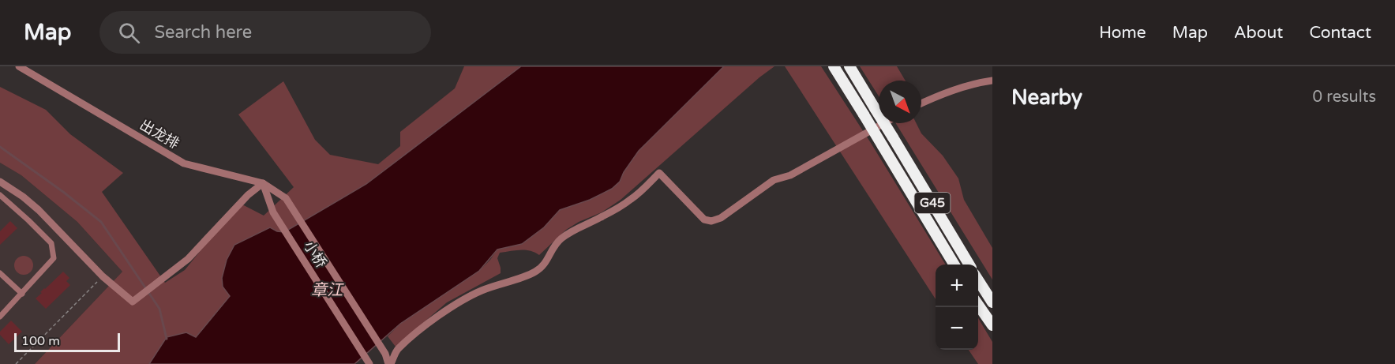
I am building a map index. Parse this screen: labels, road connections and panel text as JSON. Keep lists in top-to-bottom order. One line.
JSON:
{"streets":{"highway":["G45"],"street":["出龙排","小桥"]},"crossings":[["出龙排","小桥"]],"water":["章江"],"scale_bar":"100 m","north":"bottom right","page":{"header":"Map","search":"Search here","nav":["Home","Map","About","Contact"],"heading":["Nearby","0 results"],"map_buttons":["+","−"],"scale":"100 m"}}
